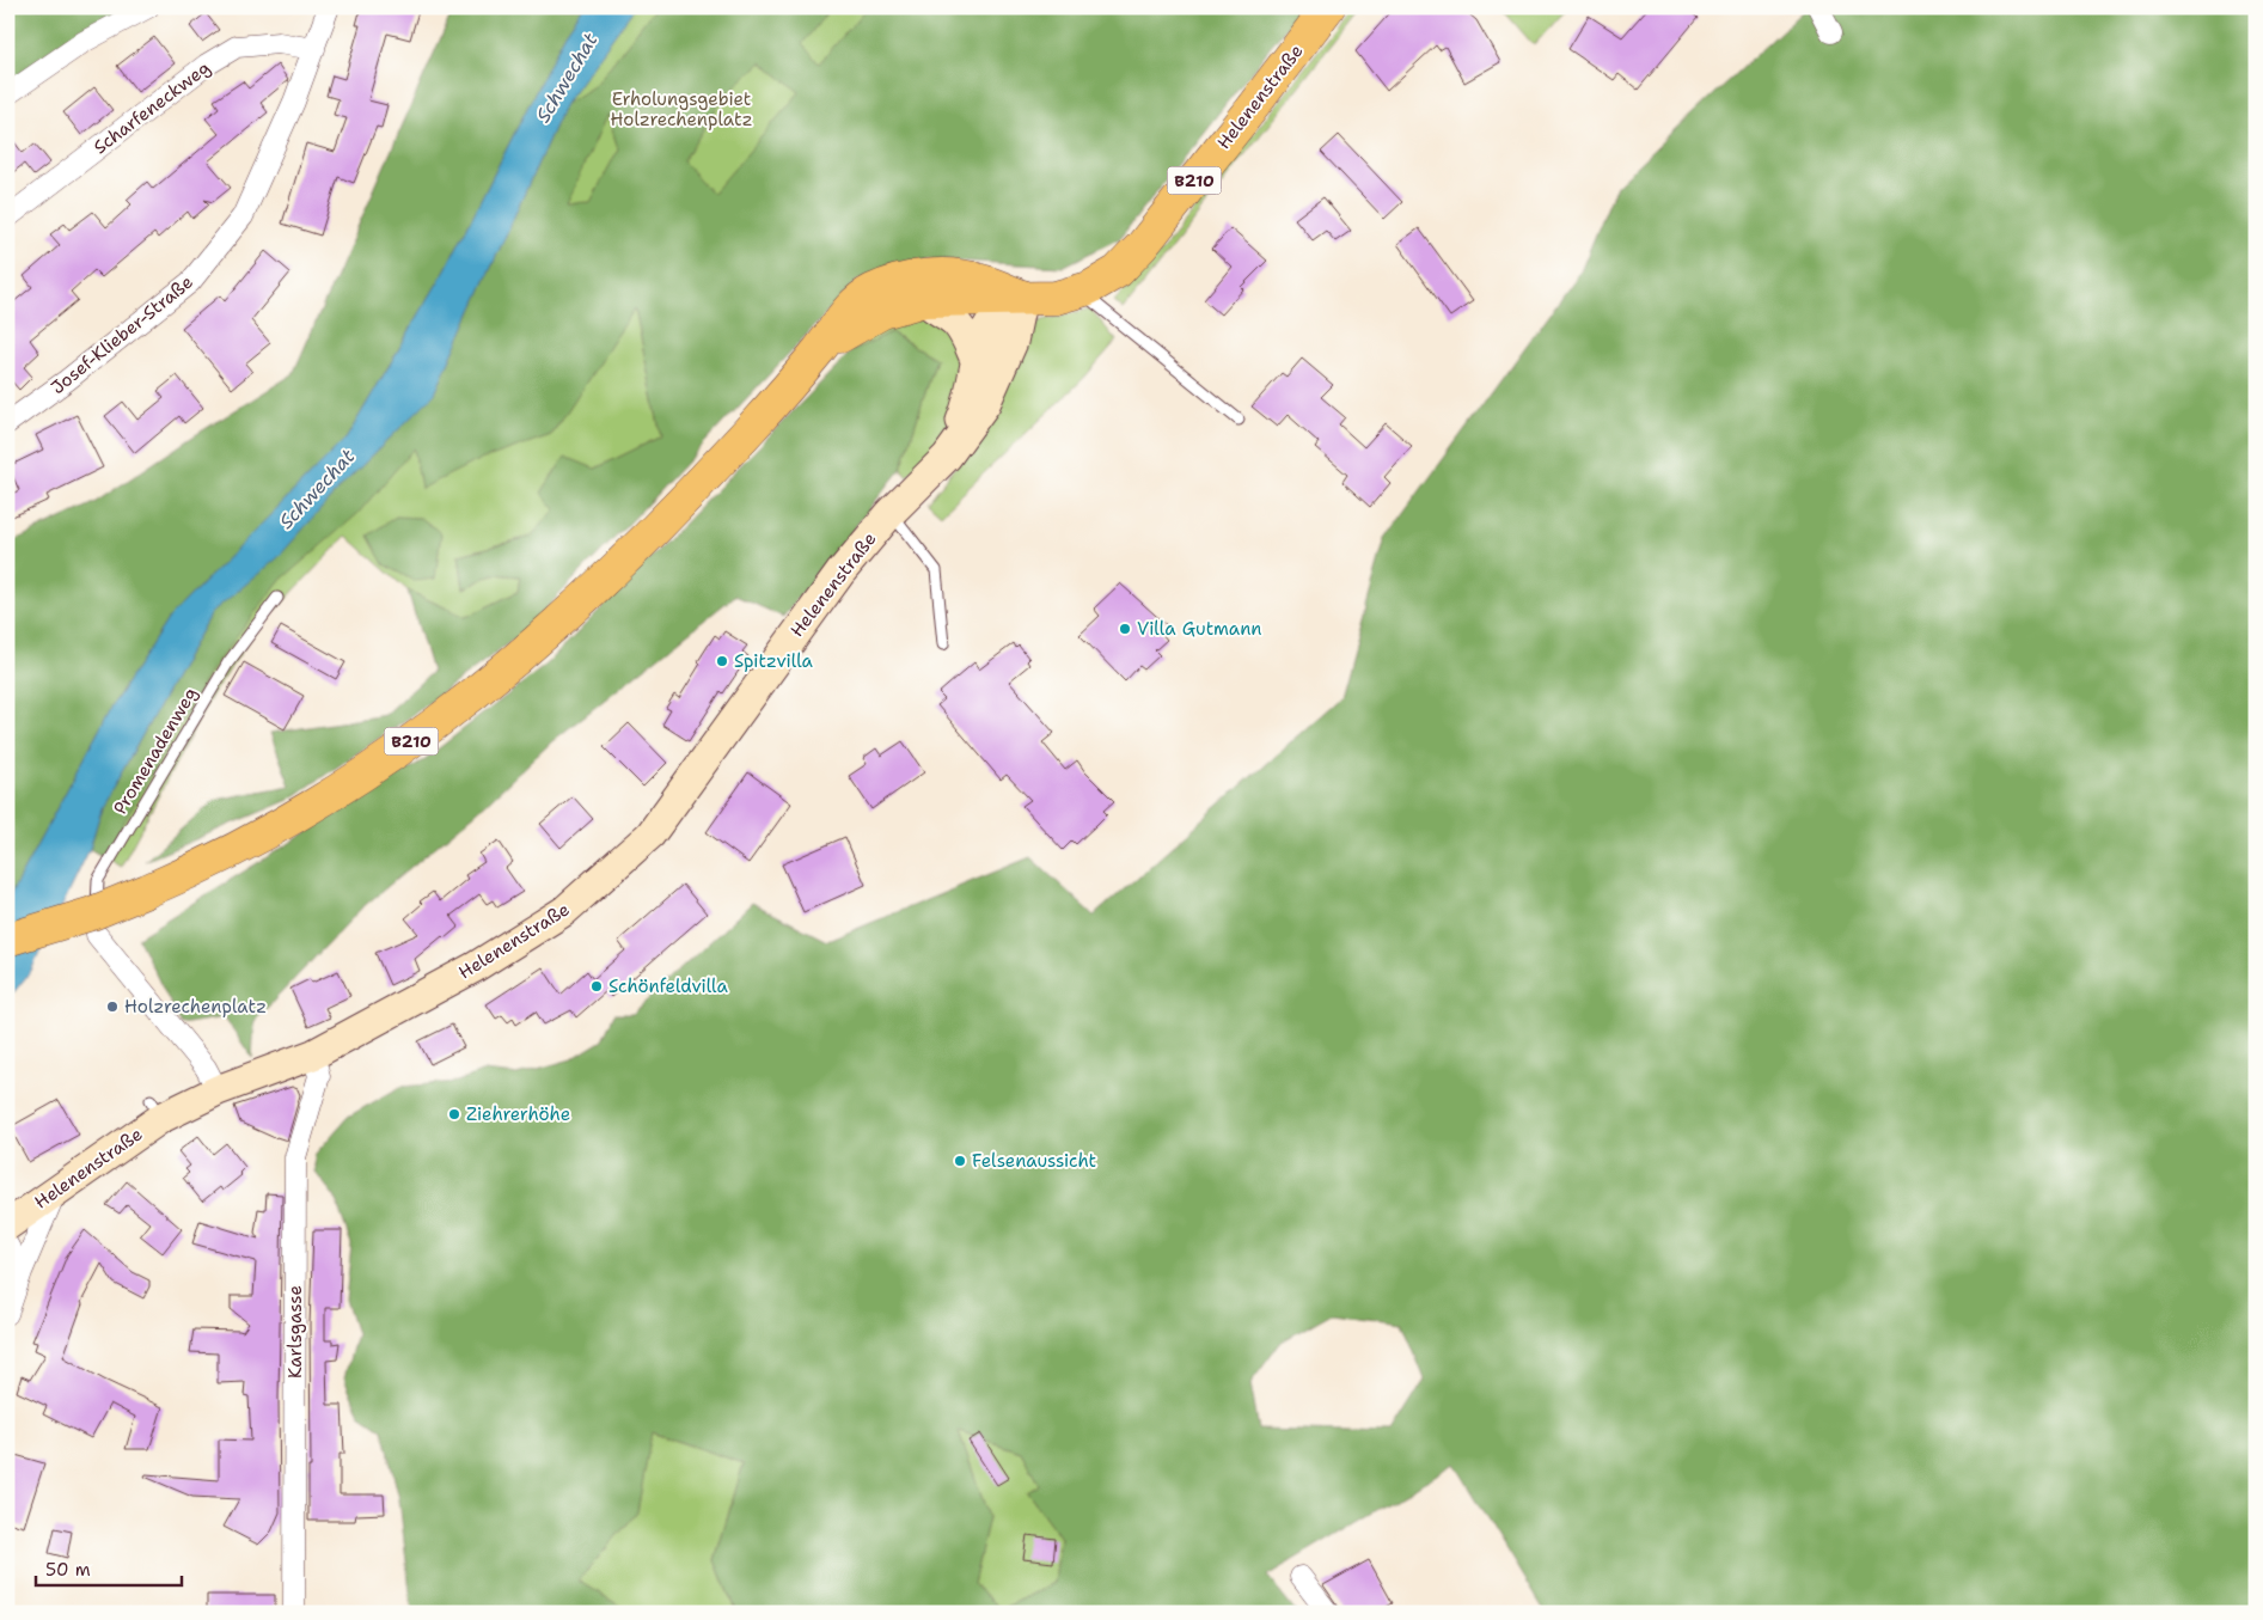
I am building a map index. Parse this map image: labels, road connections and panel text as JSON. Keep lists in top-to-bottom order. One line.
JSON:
{"streets":{"main road":["Helenenstraße","B210"],"street":["Scharfeneckweg","Josef-Klieber-Straße","Karlsgasse"],"lane":["Promenadenweg"]},"crossings":[["Helenenstraße","B210"],["Helenenstraße","Karlsgasse"],["Scharfeneckweg","Josef-Klieber-Straße"]],"water":["Schwechat"],"parks":["Erholungsgebiet Holzrechenplatz"],"places":["Villa Gutmann","Spitzvilla","Schönfeldvilla","Holzrechenplatz","Ziehrerhöhe","Felsenaussicht"],"scale_bar":"50 m"}
